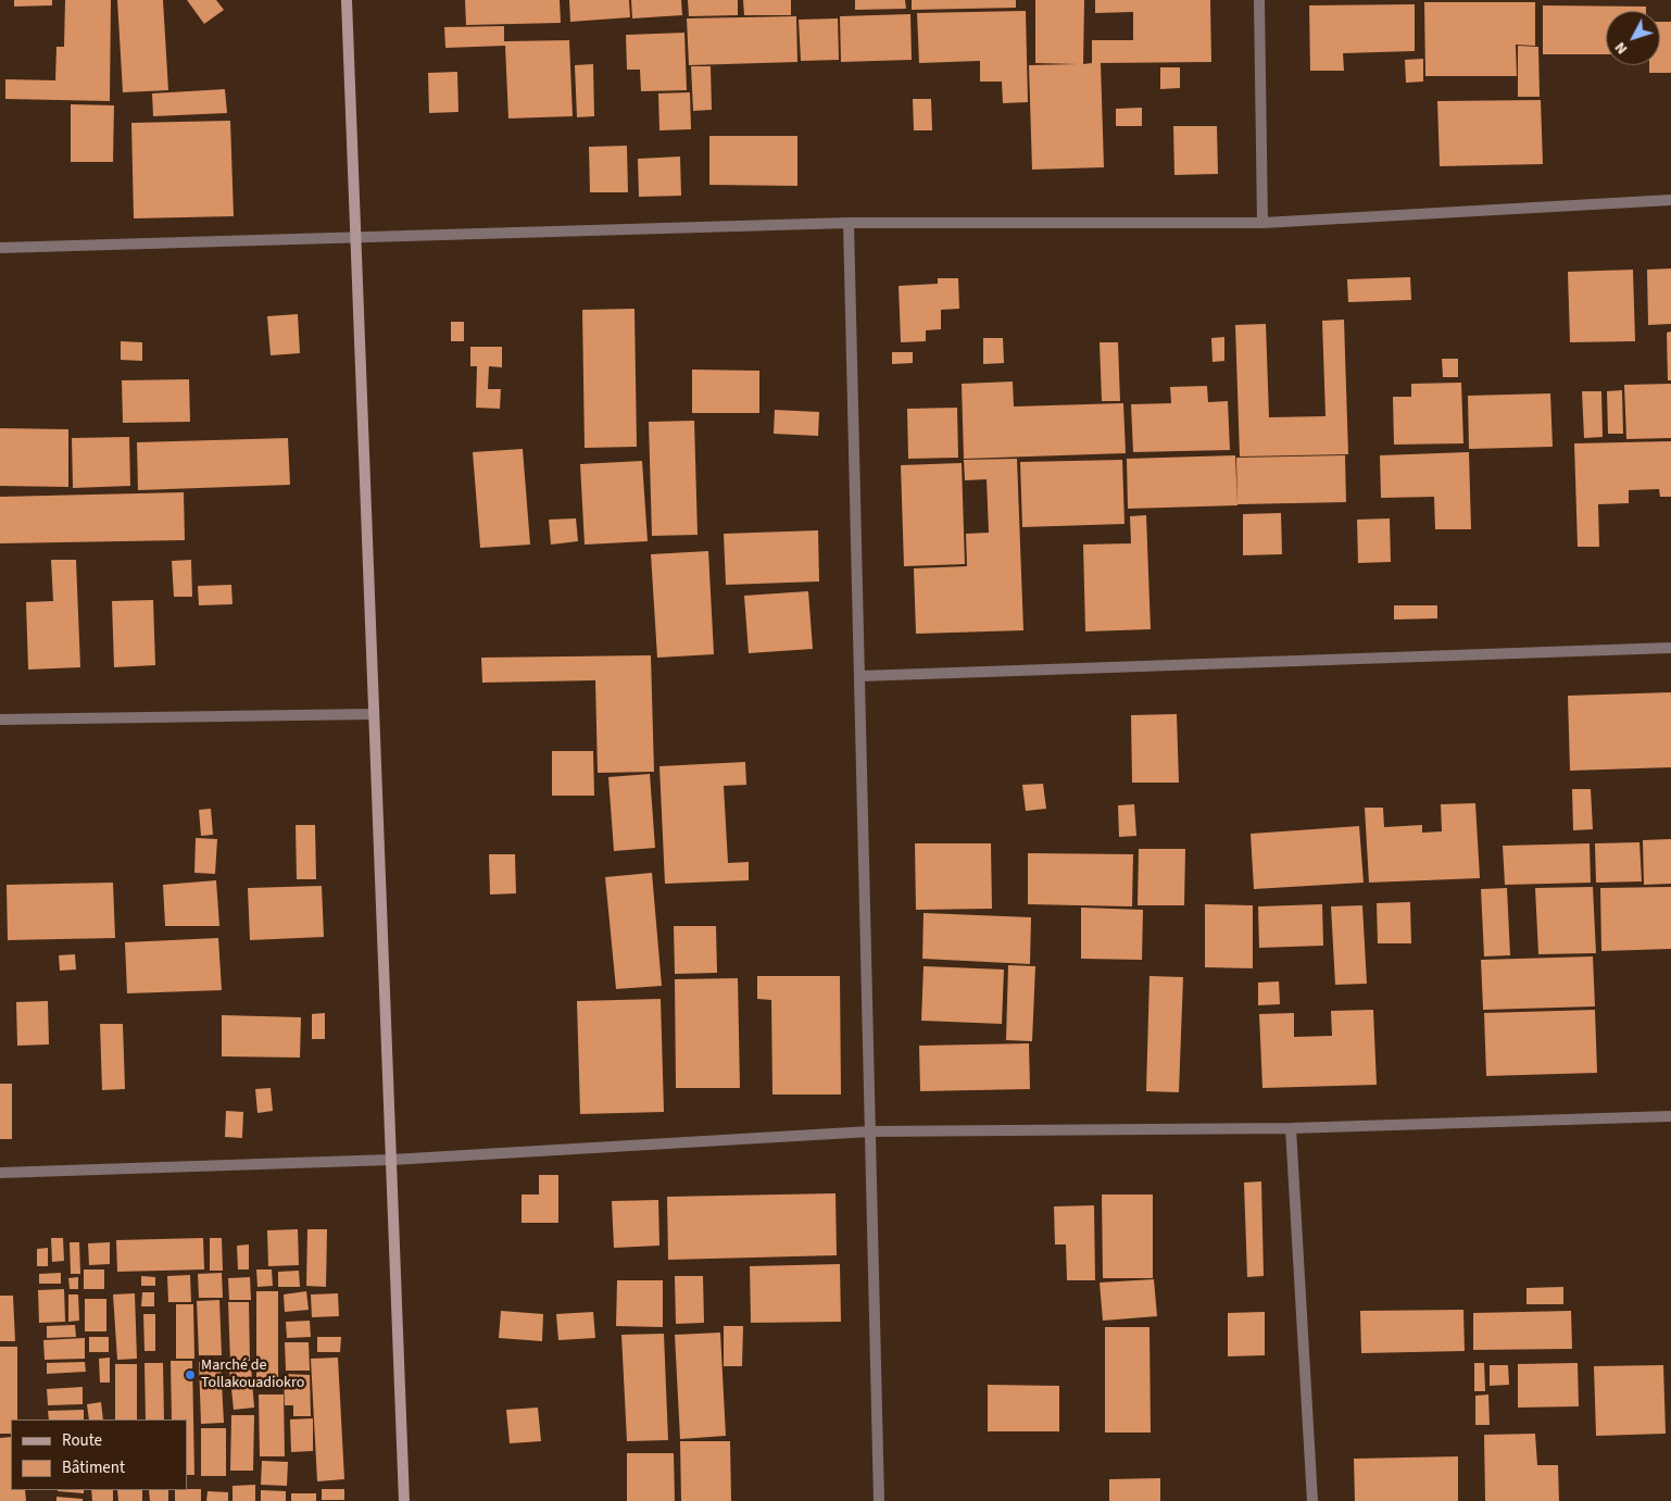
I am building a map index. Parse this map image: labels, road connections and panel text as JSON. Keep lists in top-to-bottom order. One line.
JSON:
{"places":["Marché de Tollakouadiokro"],"legend":["Route","Bâtiment"],"north":"bottom left"}
